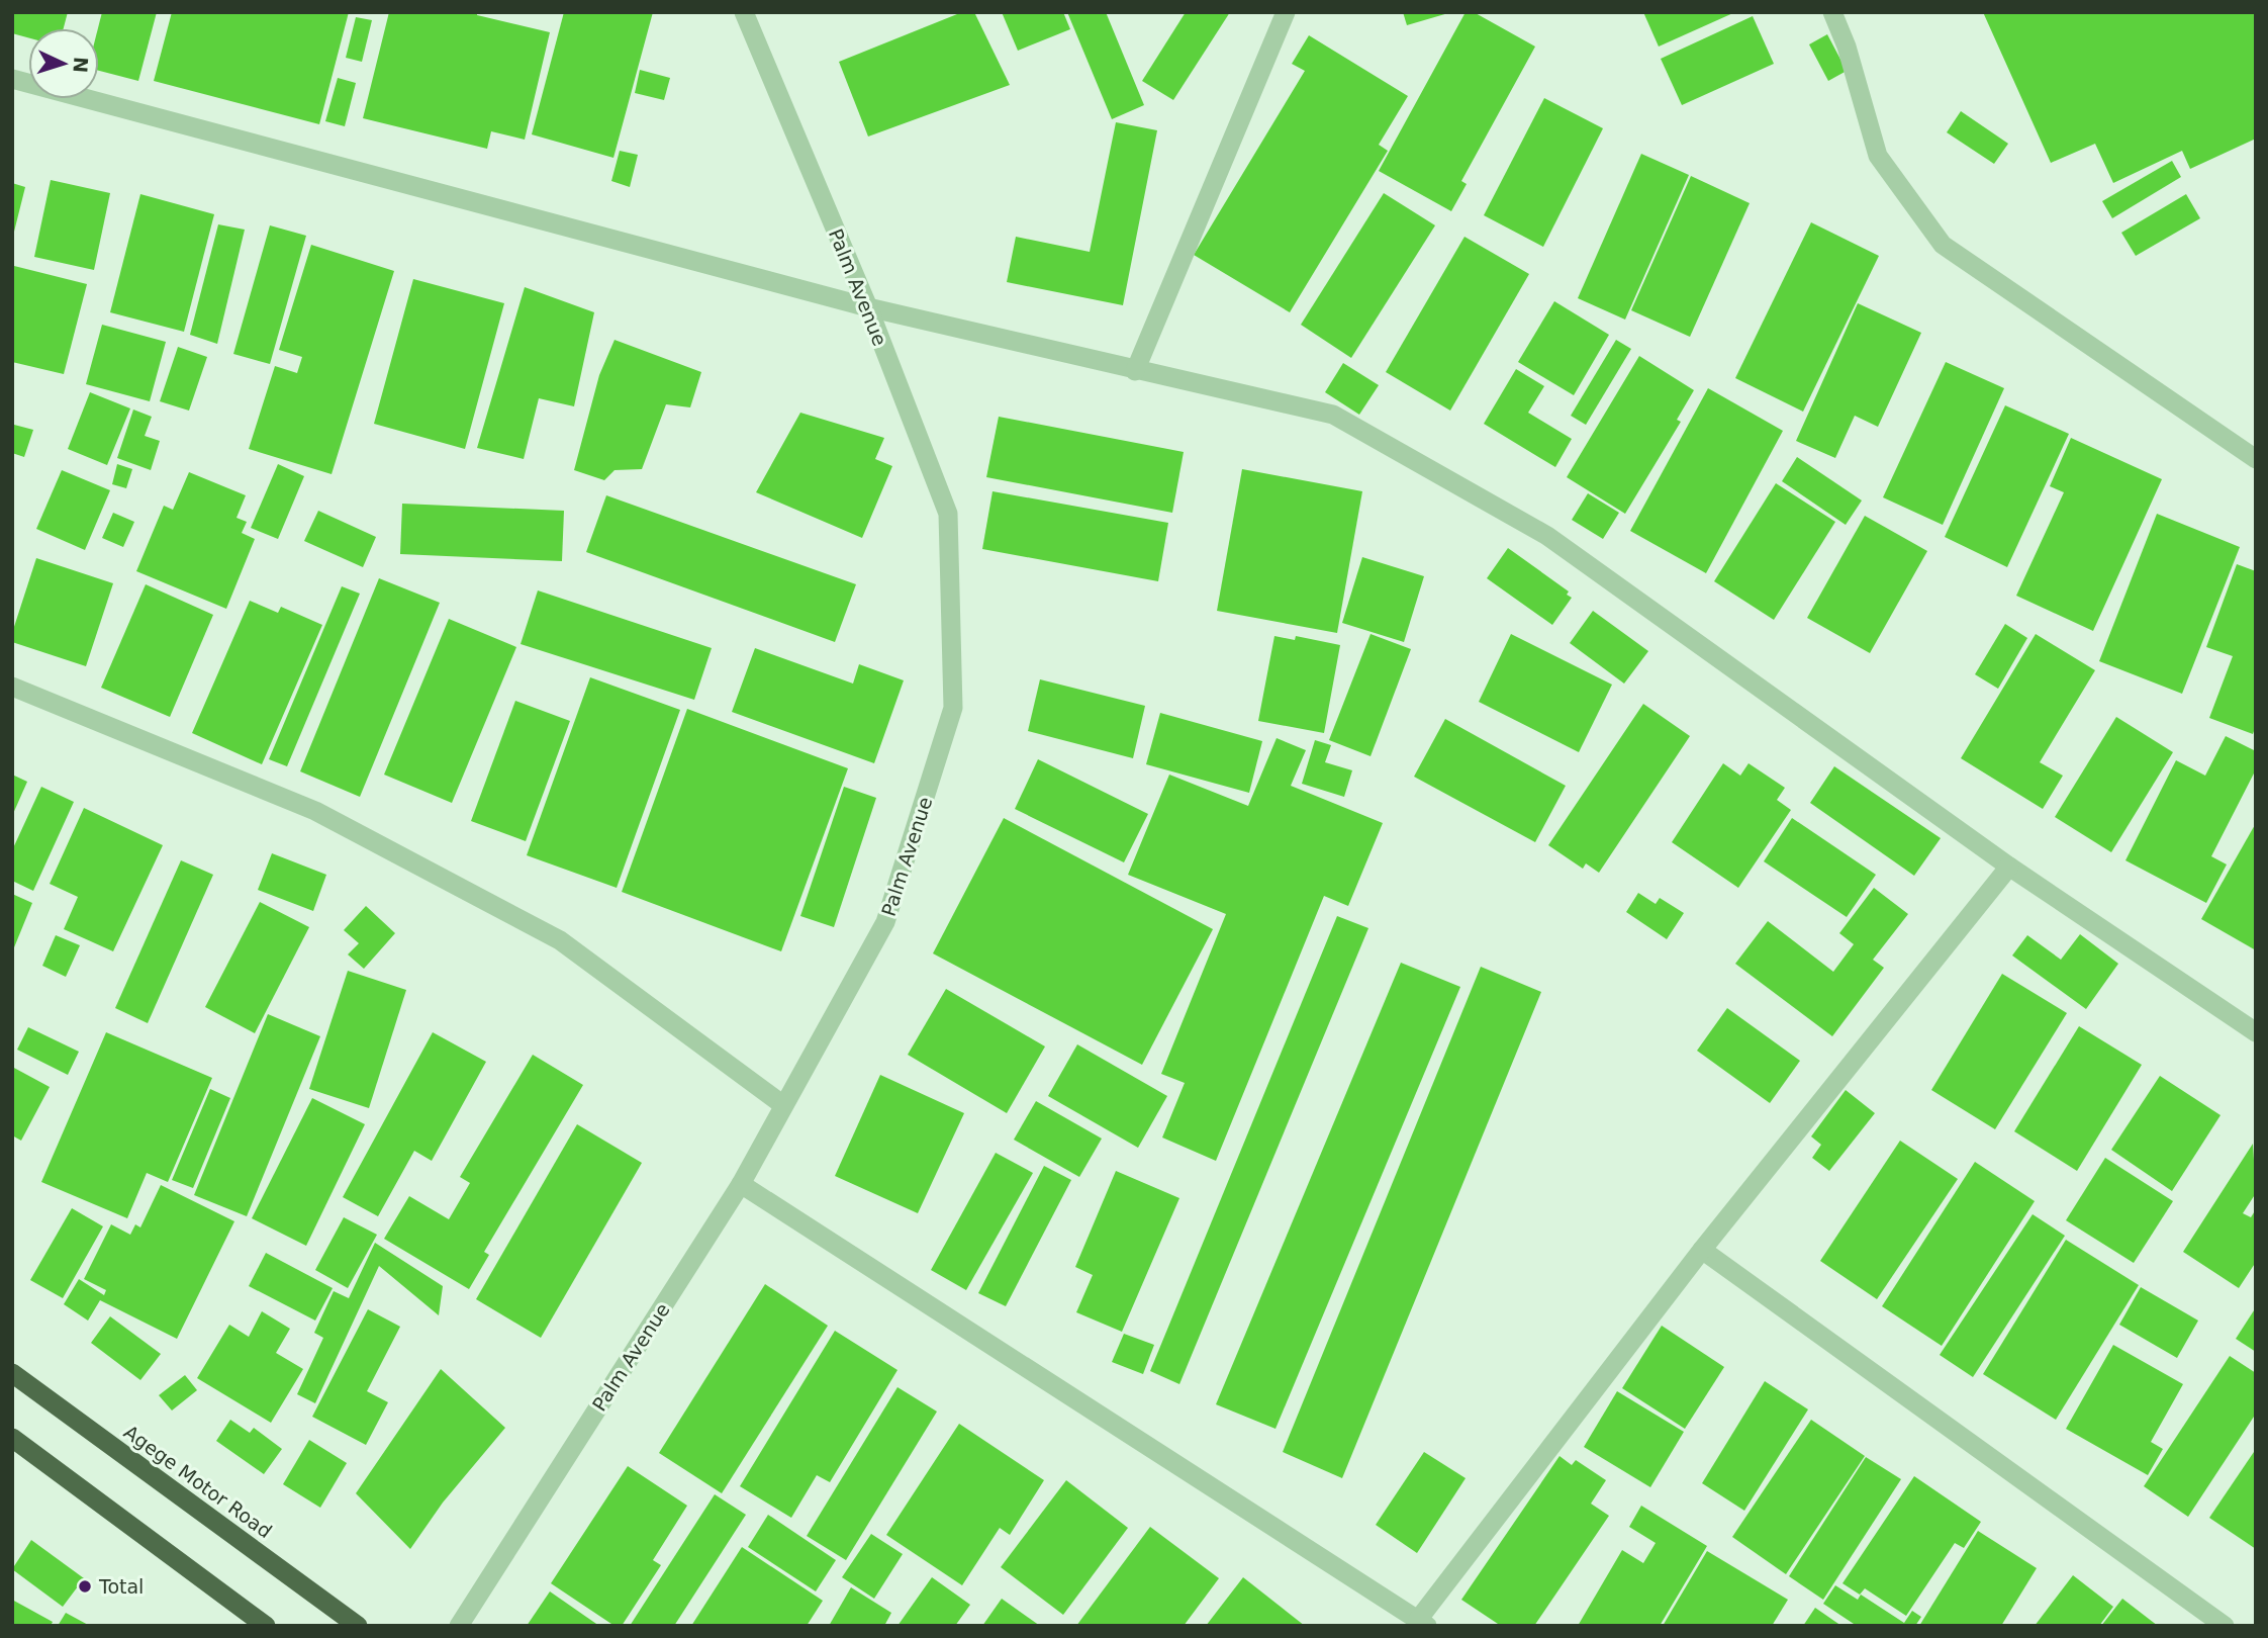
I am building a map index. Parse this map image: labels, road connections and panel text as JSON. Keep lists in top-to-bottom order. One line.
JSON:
{"streets":{"highway":["Agege Motor Road"],"street":["Palm Avenue"]},"places":["Total"],"north":"right"}
